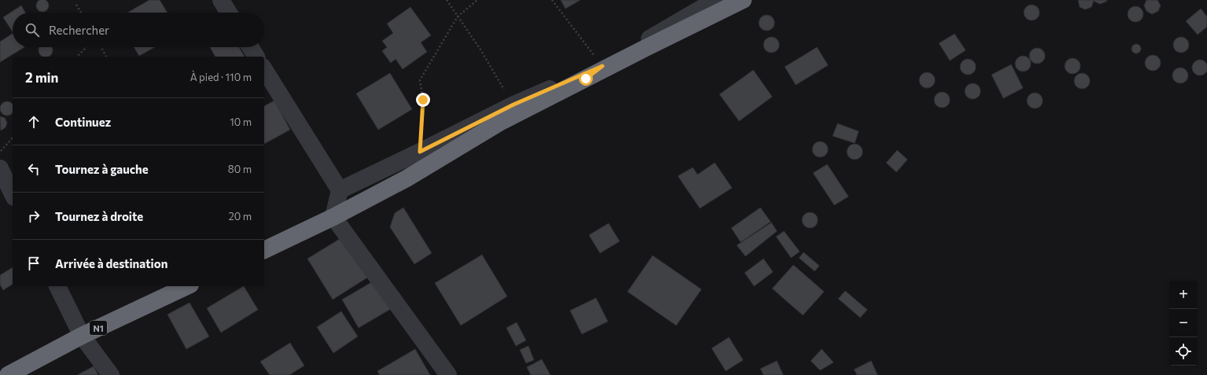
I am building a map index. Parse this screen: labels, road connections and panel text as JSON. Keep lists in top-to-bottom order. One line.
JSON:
{"streets":{"highway":["N1"]},"page":{"search":"Rechercher","heading":["2 min","À pied · 110 m"],"list":[["Continuez","10 m"],["Tournez à gauche","80 m"],["Tournez à droite","20 m"],"Arrivée à destination"],"map_buttons":["+","−"]}}
